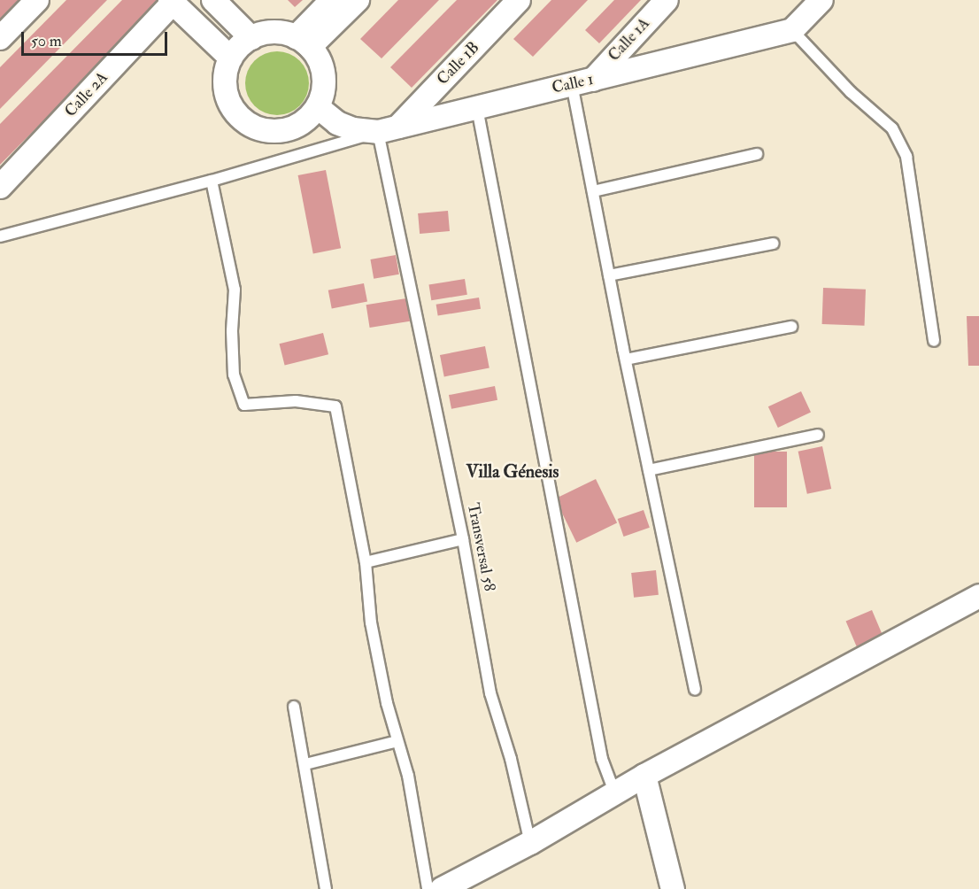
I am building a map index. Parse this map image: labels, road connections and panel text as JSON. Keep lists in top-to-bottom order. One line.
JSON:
{"streets":{"street":["Calle 1A","Calle 1B","Calle 1","Calle 2A"],"lane":["Transversal 58"]},"crossings":[["Calle 1A","Calle 1"],["Calle 1B","Calle 1"],["Calle 1B","Transversal 58"],["Calle 1","Transversal 58"]],"districts":["Villa Génesis"],"scale_bar":"50 m"}
